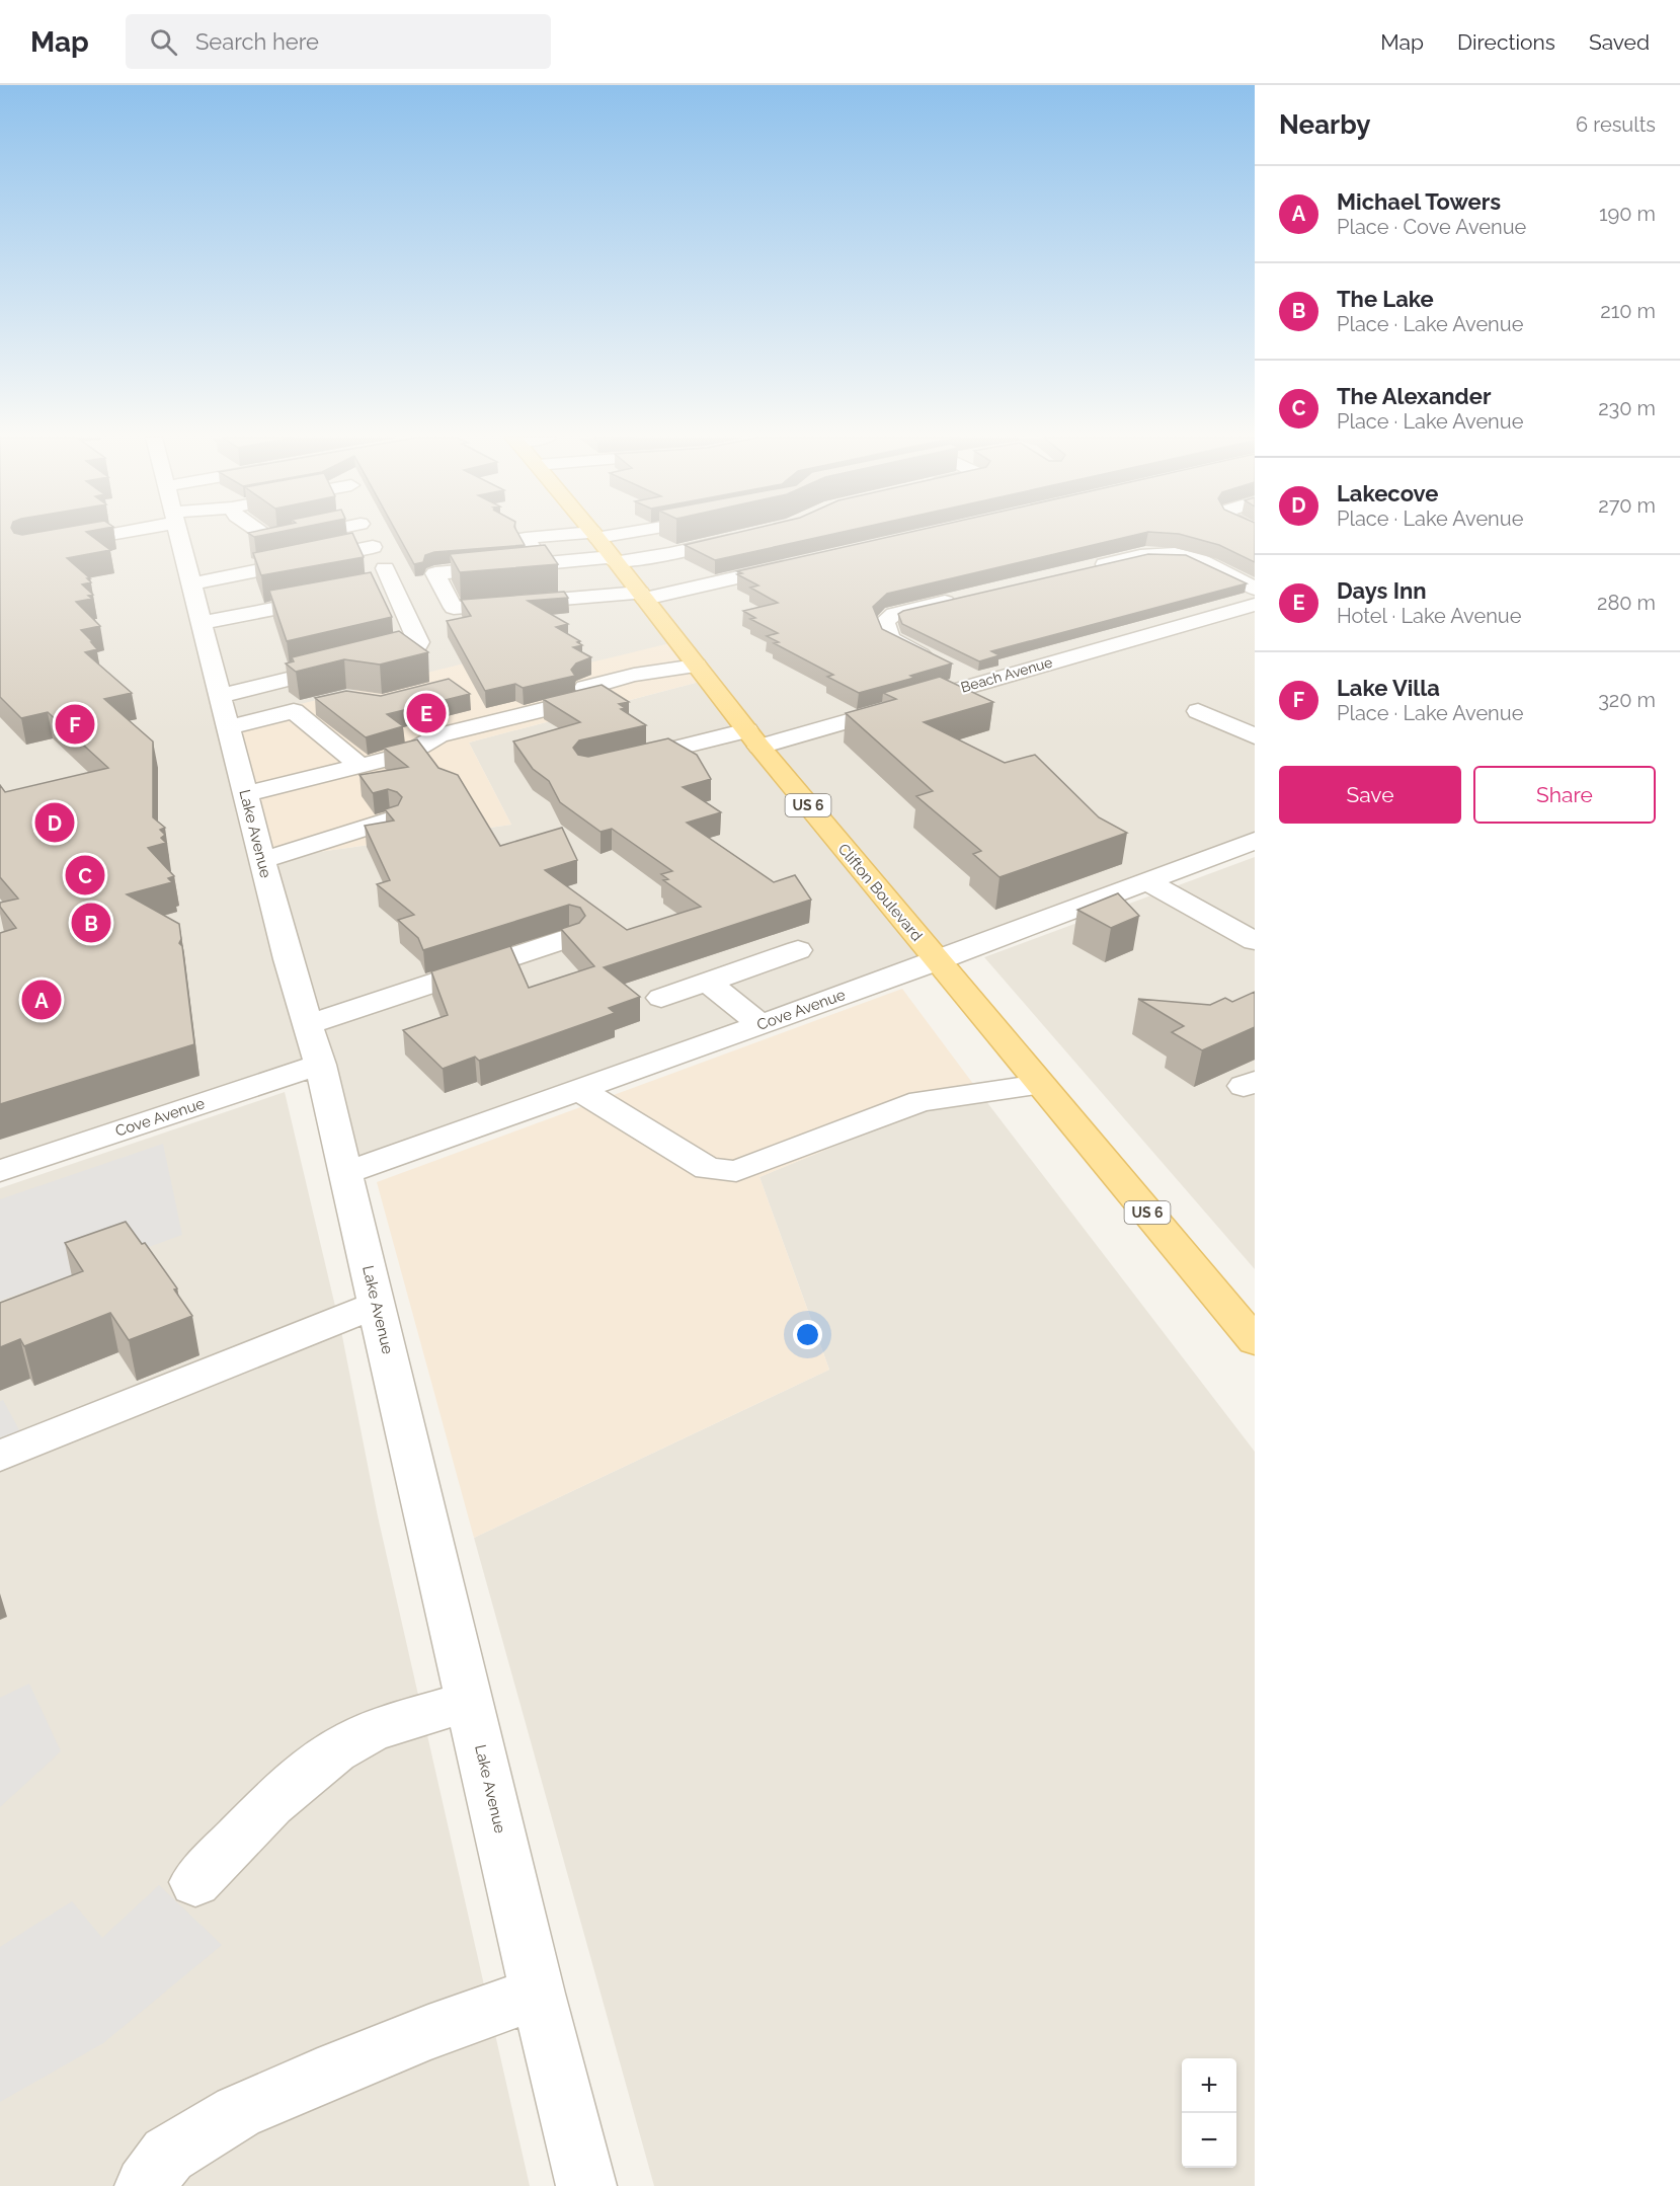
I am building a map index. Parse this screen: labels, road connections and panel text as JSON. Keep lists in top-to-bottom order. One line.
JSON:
{"streets":{"main road":["US 6","Clifton Boulevard"],"street":["Beach Avenue","Lake Avenue","Cove Avenue"]},"crossings":[["Beach Avenue","Clifton Boulevard"],["Lake Avenue","Cove Avenue"],["Clifton Boulevard","Cove Avenue"]],"page":{"header":"Map","search":"Search here","nav":["Map","Directions","Saved"],"heading":["Nearby","6 results"],"list":[{"mark":"A","name":"Michael Towers","note":"Place · Cove Avenue","value":"190 m"},{"mark":"B","name":"The Lake","note":"Place · Lake Avenue","value":"210 m"},{"mark":"C","name":"The Alexander","note":"Place · Lake Avenue","value":"230 m"},{"mark":"D","name":"Lakecove","note":"Place · Lake Avenue","value":"270 m"},{"mark":"E","name":"Days Inn","note":"Hotel · Lake Avenue","value":"280 m"},{"mark":"F","name":"Lake Villa","note":"Place · Lake Avenue","value":"320 m"}],"pins":["E","F","D","C","B","A"],"buttons":["Save","Share"],"map_buttons":["+","−"]}}
